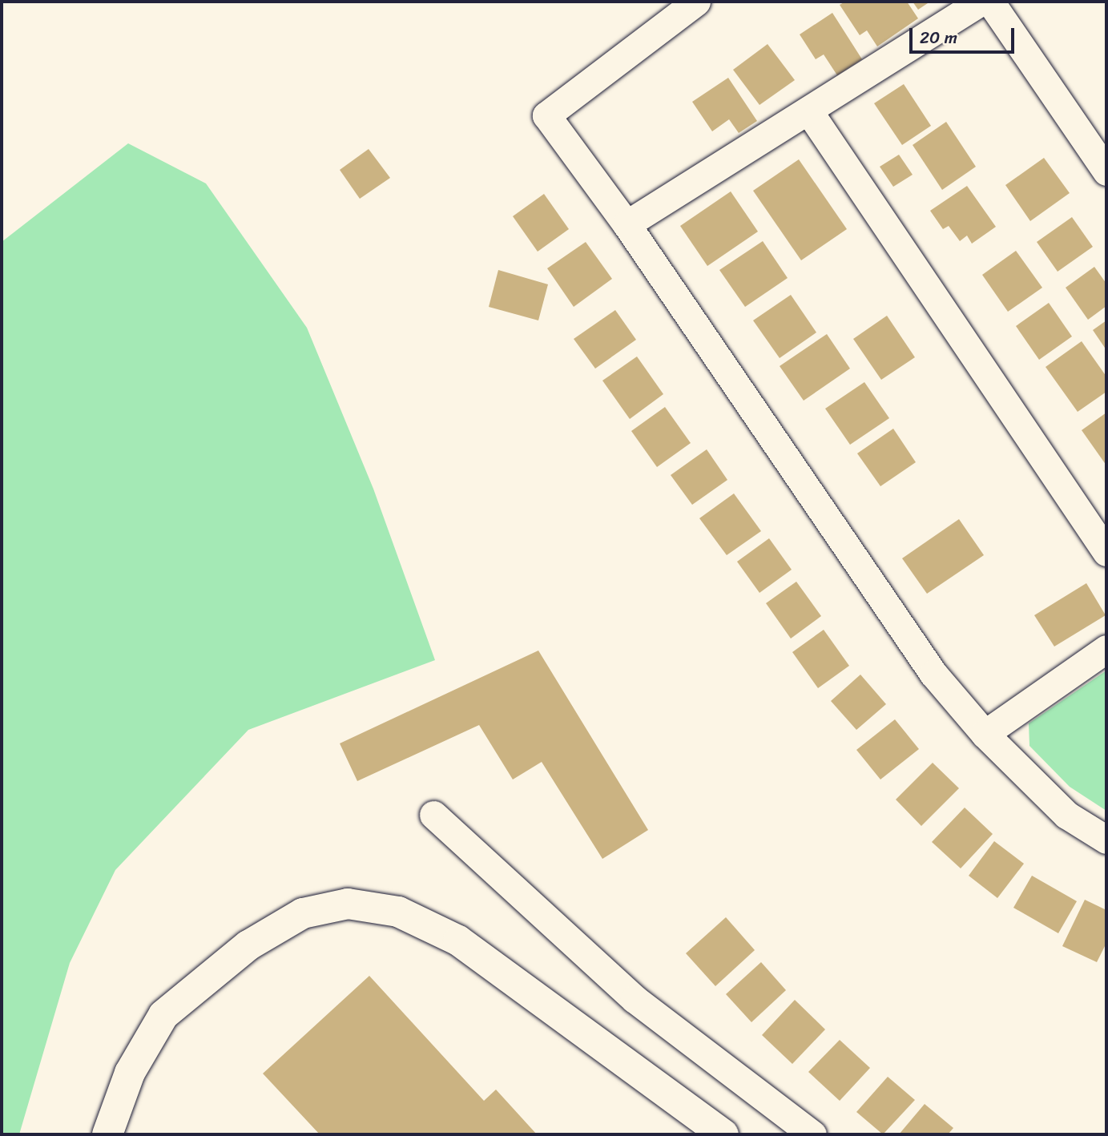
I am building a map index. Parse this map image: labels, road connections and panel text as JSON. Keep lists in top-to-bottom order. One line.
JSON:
{"scale_bar":"20 m"}
